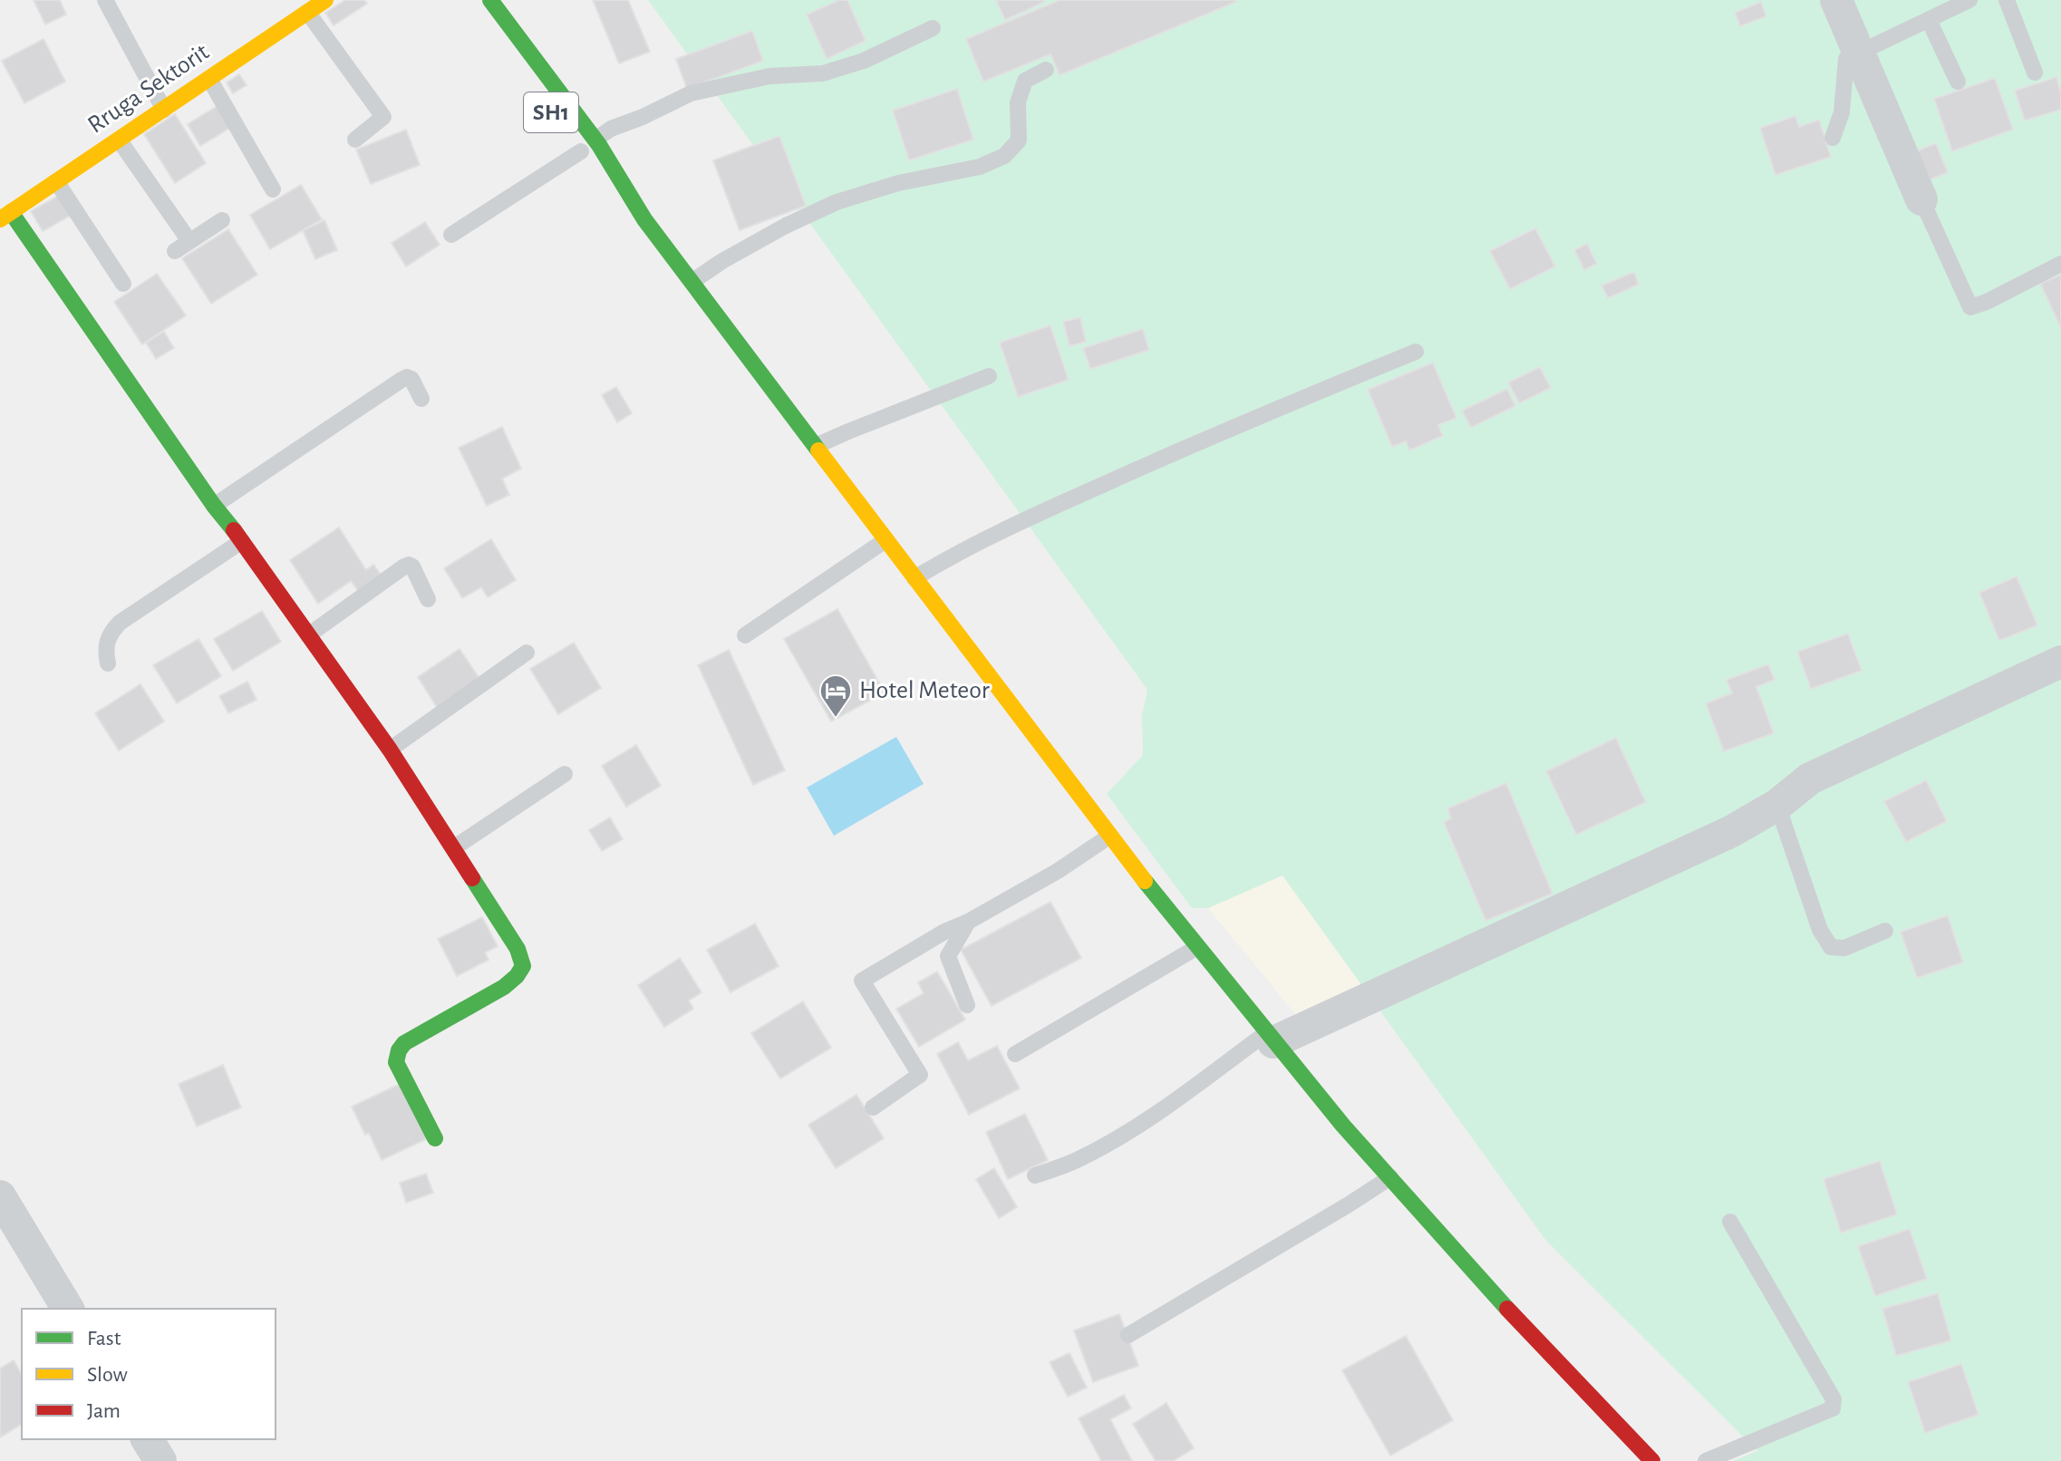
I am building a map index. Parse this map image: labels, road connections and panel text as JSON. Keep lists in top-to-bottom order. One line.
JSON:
{"streets":{"main road":["Rruga Sektorit","SH1"]},"places":{"hotel":["Hotel Meteor"]},"legend":["Fast","Slow","Jam"]}
